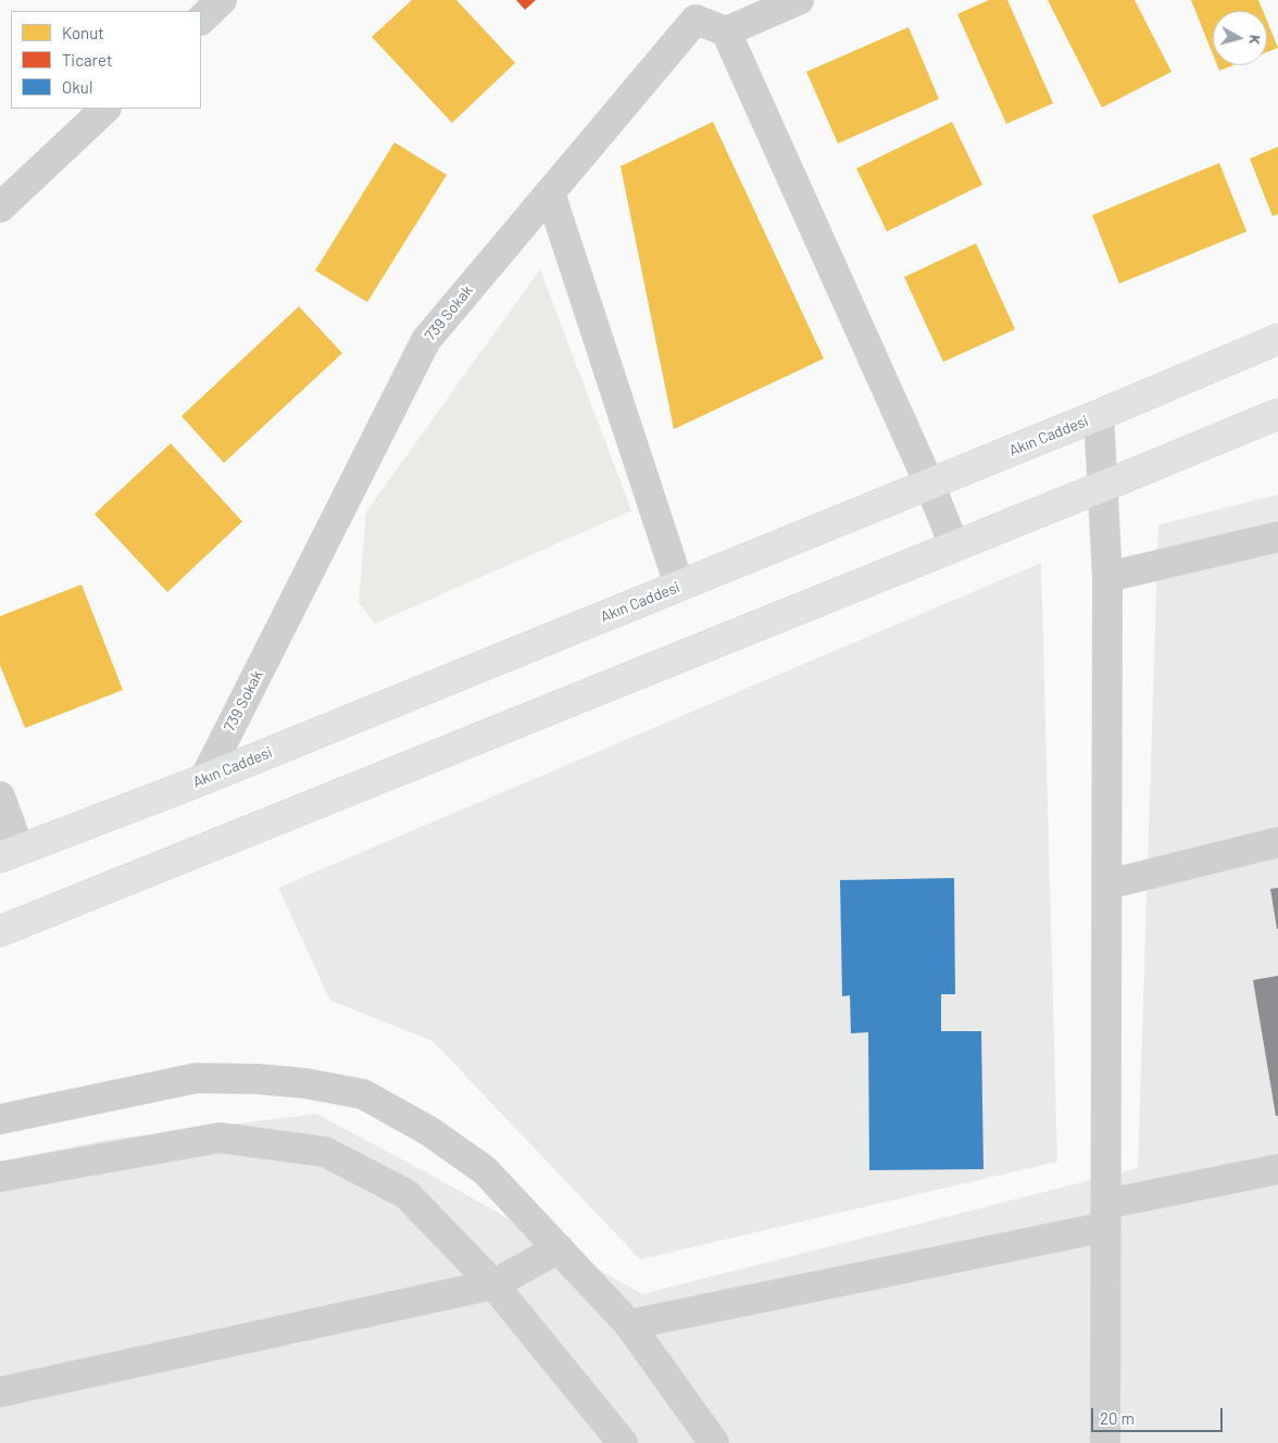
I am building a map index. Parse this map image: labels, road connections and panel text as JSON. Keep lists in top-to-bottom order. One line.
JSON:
{"streets":{"main road":["Akın Caddesi"],"street":["739 Sokak"]},"crossings":[["739 Sokak","Akın Caddesi"]],"legend":["Konut","Ticaret","Okul"],"scale_bar":"20 m","north":"right"}
